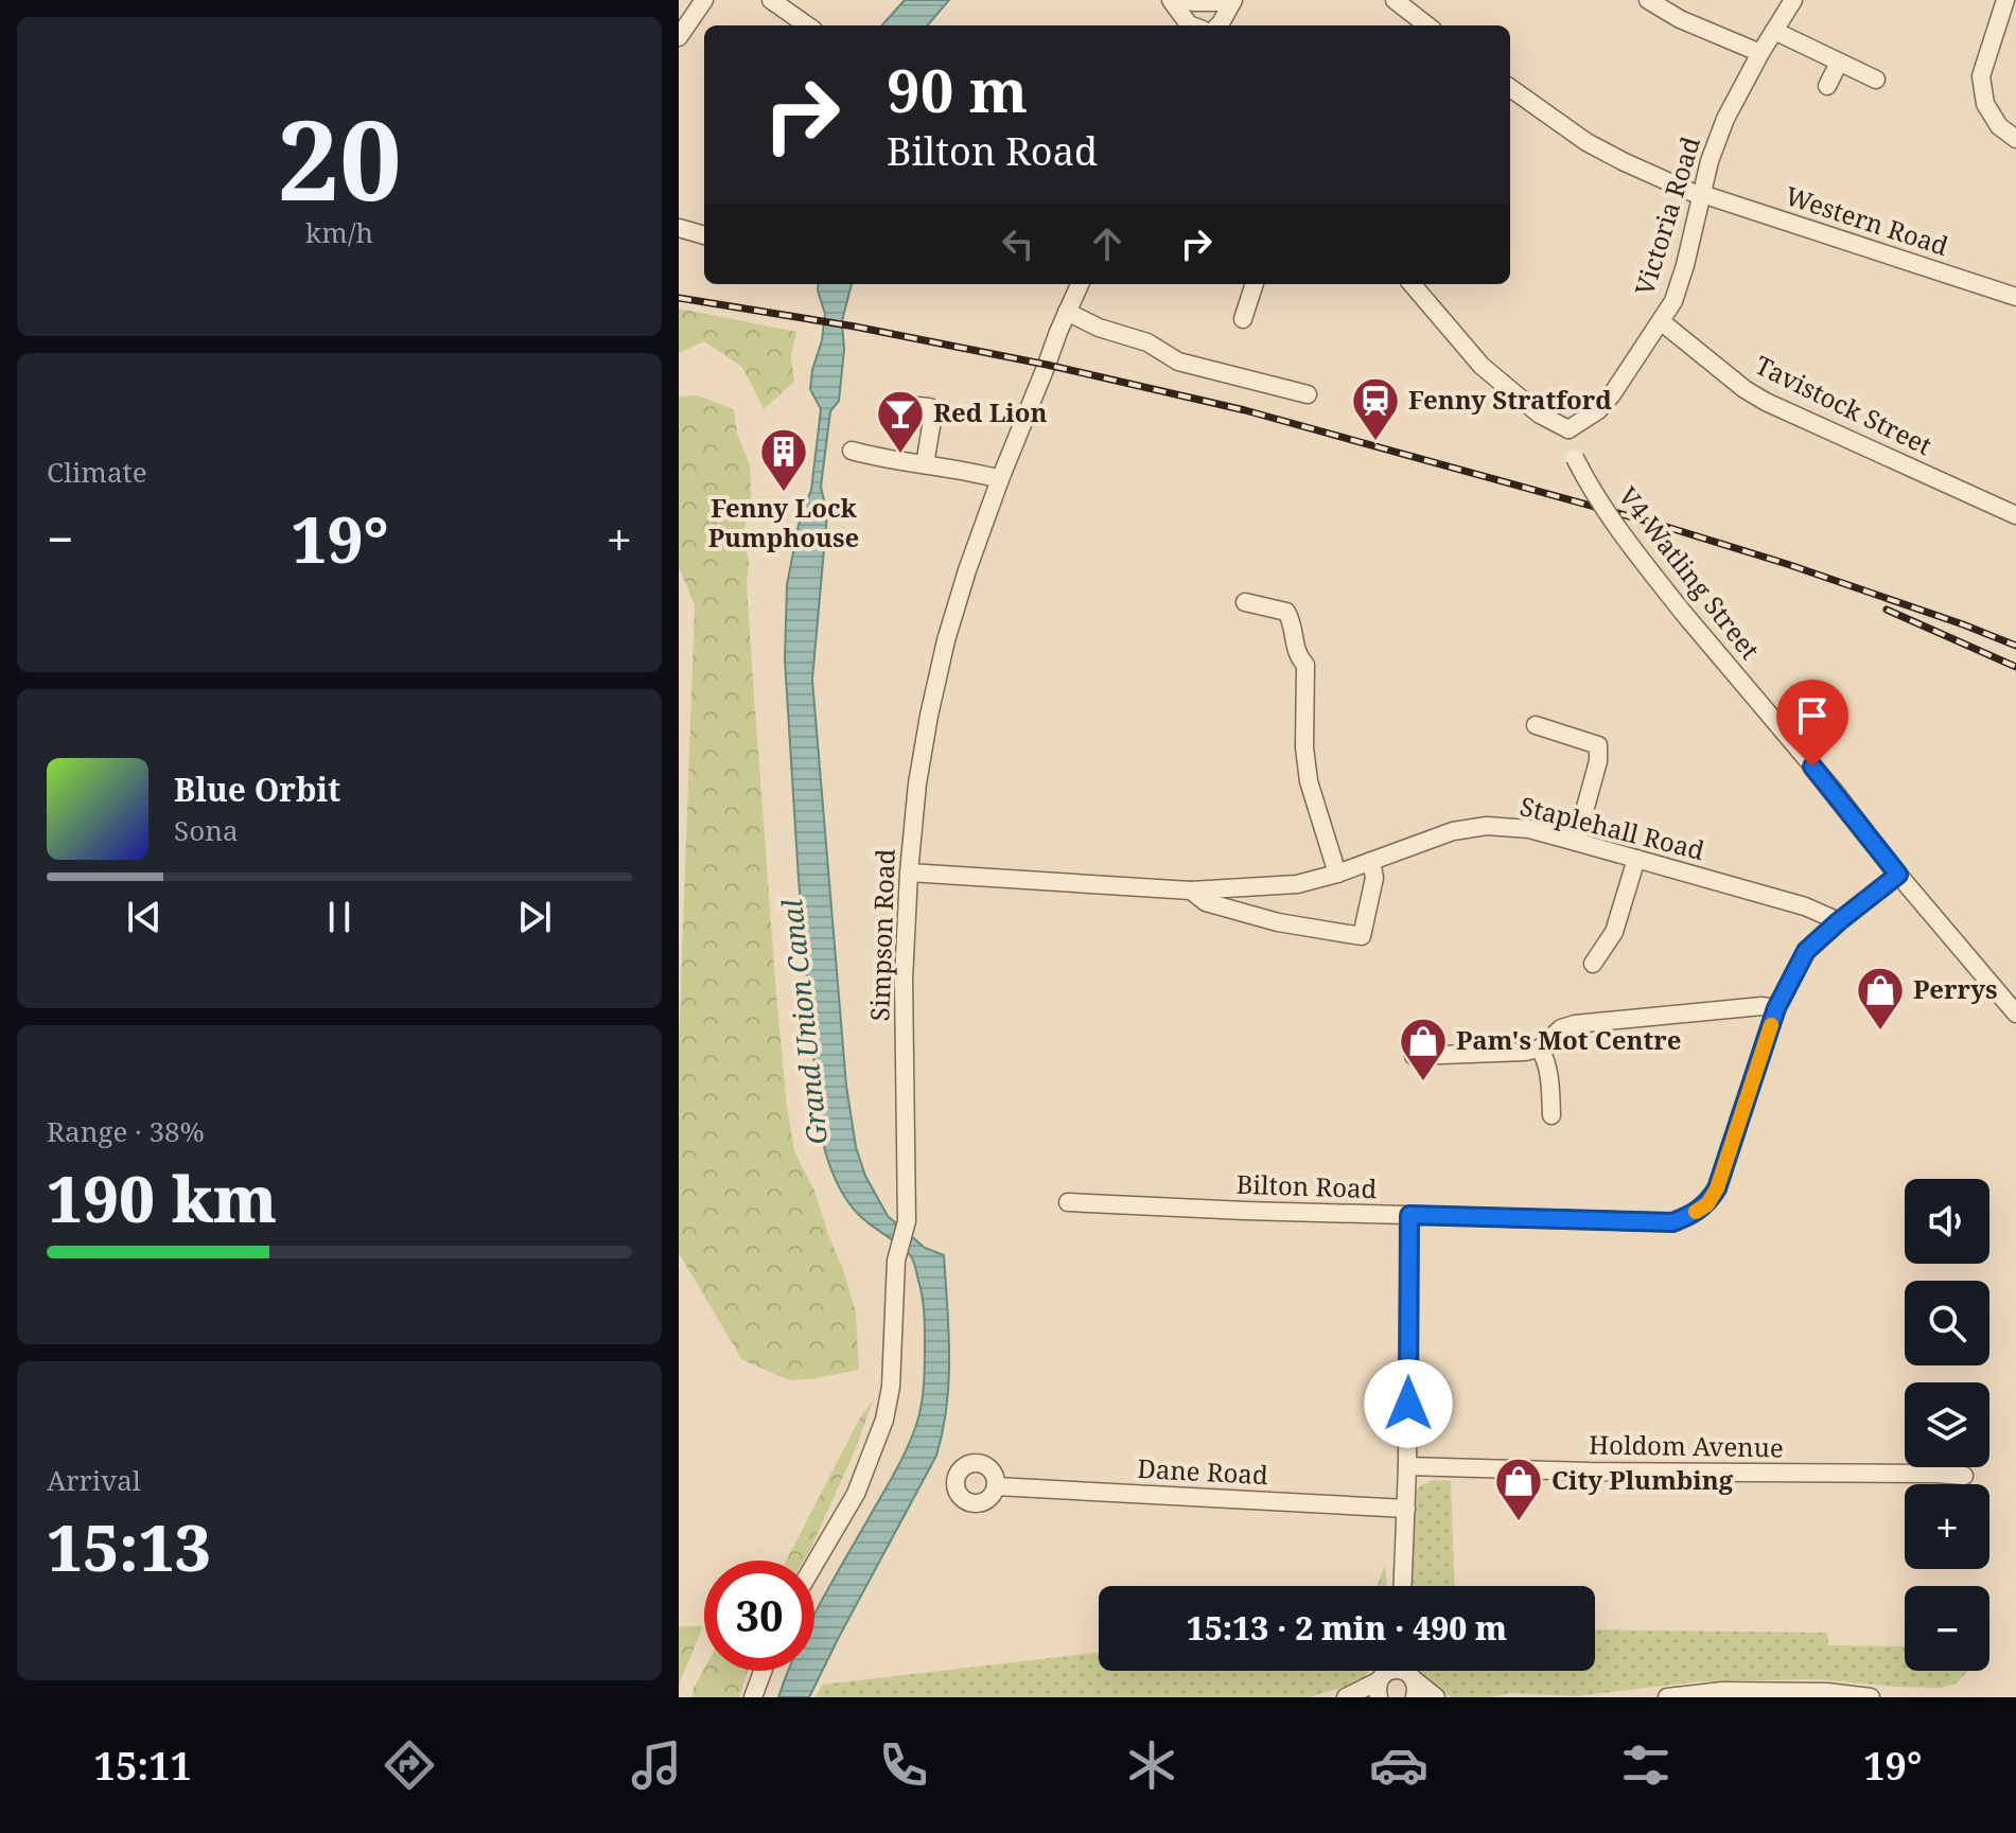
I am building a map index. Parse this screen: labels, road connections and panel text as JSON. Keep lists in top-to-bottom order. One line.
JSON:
{"streets":{"street":["Victoria Road","Western Road","Tavistock Street","V4 Watling Street","Staplehall Road","Simpson Road","Bilton Road","Holdom Avenue","Dane Road"]},"crossings":[["Victoria Road","Western Road"],["Victoria Road","Tavistock Street"],["Victoria Road","V4 Watling Street"],["V4 Watling Street","Bilton Road"],["Staplehall Road","Simpson Road"],["Staplehall Road","Bilton Road"]],"water":["Grand Union Canal"],"places":{"station":["Fenny Stratford"],"bar":["Red Lion"],"building":["Fenny Lock Pumphouse"],"shop":["Perrys","Pam's Mot Centre","City Plumbing"]},"page":{"tile":[["20","km/h"],"Climate",["Range · 38%","190 km"],["Arrival","15:13"]],"turn":["90 m","Bilton Road"],"heat":["−","19°","+"],"song":["Blue Orbit","Sona"],"map_buttons":["+","−"],"limit":"30","trip":"15:13 · 2 min · 490 m","tabs":["15:11","19°"]}}
